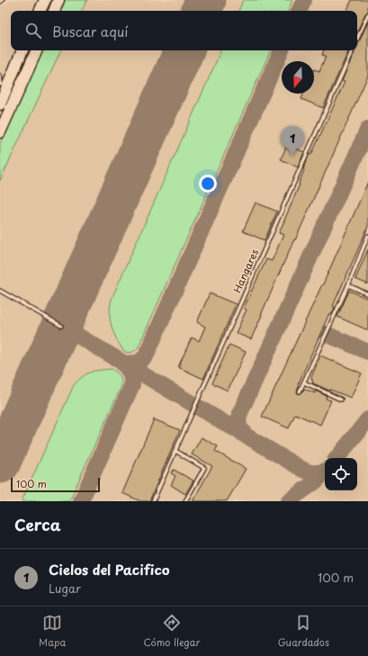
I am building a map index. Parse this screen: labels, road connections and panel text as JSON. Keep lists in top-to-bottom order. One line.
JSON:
{"streets":{"lane":["Hangares"]},"scale_bar":"100 m","north":"bottom","page":{"search":"Buscar aquí","pins":"1","scale":"100 m","heading":"Cerca","list":[{"mark":"1","name":"Cielos del Pacifico","note":"Lugar","value":"100 m"}],"nav":["Mapa","Cómo llegar","Guardados"]}}
